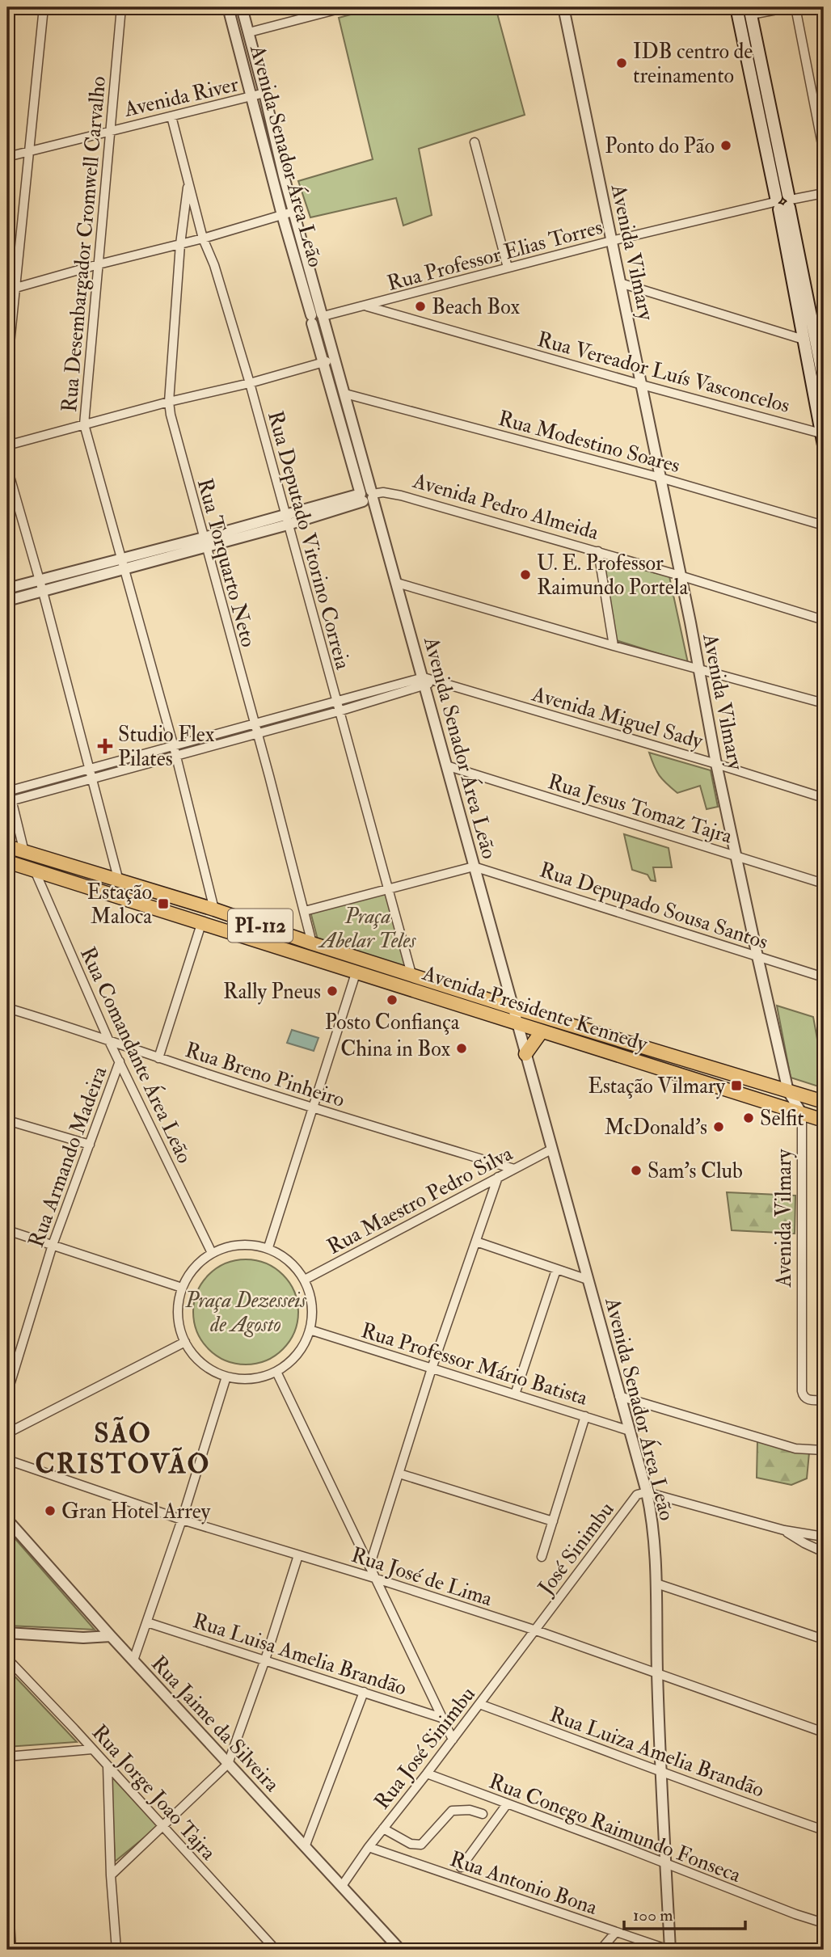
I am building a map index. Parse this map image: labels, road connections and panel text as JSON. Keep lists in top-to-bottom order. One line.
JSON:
{"streets":{"main road":["PI-112","Avenida Presidente Kennedy"],"street":["Avenida River","Avenida Senador Área Leão","Rua Desembargador Cromwell Carvalho","Avenida Vilmary","Rua Professor Elias Torres","Rua Vereador Luís Vasconcelos","Rua Modestino Soares","Avenida Pedro Almeida","Rua Deputado Vitorino Correia","Rua Torquarto Neto","Avenida Miguel Sady","Rua Jesus Tomaz Tajra","Rua Depupado Sousa Santos","Rua Comandante Área Leão","Rua Breno Pinheiro","Rua Armando Madeira","Rua Maestro Pedro Silva","Rua Professor Mário Batista","José Sinimbu","Rua José de Lima","Rua Luisa Amelia Brandão","Rua Jaime da Silveira","Rua José Sinimbu","Rua Luiza Amelia Brandão","Rua Jorge Joao Tajra","Rua Conego Raimundo Fonseca","Rua Antonio Bona"]},"crossings":[["Avenida River","Avenida Senador Área Leão"],["Avenida River","Rua Desembargador Cromwell Carvalho"],["Avenida River","Rua Deputado Vitorino Correia"],["Avenida Senador Área Leão","Rua Professor Elias Torres"],["Avenida Senador Área Leão","Rua Modestino Soares"],["Avenida Senador Área Leão","Avenida Pedro Almeida"],["Avenida Senador Área Leão","Avenida Miguel Sady"],["Avenida Senador Área Leão","Rua Jesus Tomaz Tajra"],["Avenida Senador Área Leão","Rua Depupado Sousa Santos"],["Avenida Senador Área Leão","Avenida Presidente Kennedy"],["Avenida Senador Área Leão","Rua Maestro Pedro Silva"],["Avenida Senador Área Leão","Rua Professor Mário Batista"],["Avenida Senador Área Leão","José Sinimbu"],["Avenida Senador Área Leão","Rua José de Lima"],["Avenida Senador Área Leão","Rua Luiza Amelia Brandão"],["Avenida Senador Área Leão","Rua Conego Raimundo Fonseca"],["Avenida Senador Área Leão","Rua Antonio Bona"],["Rua Desembargador Cromwell Carvalho","Avenida Pedro Almeida"],["Rua Desembargador Cromwell Carvalho","Avenida Presidente Kennedy"],["Avenida Vilmary","Rua Professor Elias Torres"],["Avenida Vilmary","Rua Vereador Luís Vasconcelos"],["Avenida Vilmary","Rua Modestino Soares"],["Avenida Vilmary","Avenida Pedro Almeida"],["Avenida Vilmary","Avenida Miguel Sady"],["Avenida Vilmary","Rua Jesus Tomaz Tajra"],["Avenida Vilmary","Rua Depupado Sousa Santos"],["Avenida Vilmary","Avenida Presidente Kennedy"],["Rua Professor Elias Torres","Rua Vereador Luís Vasconcelos"],["Avenida Pedro Almeida","Rua Deputado Vitorino Correia"],["Avenida Pedro Almeida","Rua Torquarto Neto"],["Rua Deputado Vitorino Correia","Rua Torquarto Neto"],["Rua Deputado Vitorino Correia","Avenida Presidente Kennedy"],["Rua Torquarto Neto","Avenida Presidente Kennedy"],["Avenida Presidente Kennedy","Rua Comandante Área Leão"],["Rua Comandante Área Leão","Rua Breno Pinheiro"],["Rua Comandante Área Leão","Rua Armando Madeira"],["Rua Comandante Área Leão","Rua Maestro Pedro Silva"],["Rua Comandante Área Leão","Rua Professor Mário Batista"],["Rua Breno Pinheiro","Rua Maestro Pedro Silva"],["Rua Maestro Pedro Silva","Rua Professor Mário Batista"],["José Sinimbu","Rua José de Lima"],["José Sinimbu","Rua José Sinimbu"],["Rua José de Lima","Rua José Sinimbu"],["Rua Jaime da Silveira","Rua José Sinimbu"],["Rua José Sinimbu","Rua Luiza Amelia Brandão"],["Rua José Sinimbu","Rua Conego Raimundo Fonseca"],["Rua José Sinimbu","Rua Antonio Bona"]],"districts":["SÃO CRISTOVÃO"],"parks":["Praça Abelar Teles","Praça Dezesseis de Agosto"],"places":{"other":["IDB centro de treinamento","Ponto do Pão","Beach Box","U. E. Professor Raimundo Portela","Rally Pneus","Posto Confiança","China in Box","Selfit","McDonald's","Sam's Club","Gran Hotel Arrey"],"health":["Studio Flex Pilates"],"transit":["Estação Maloca","Estação Vilmary"]},"scale_bar":"100 m"}
